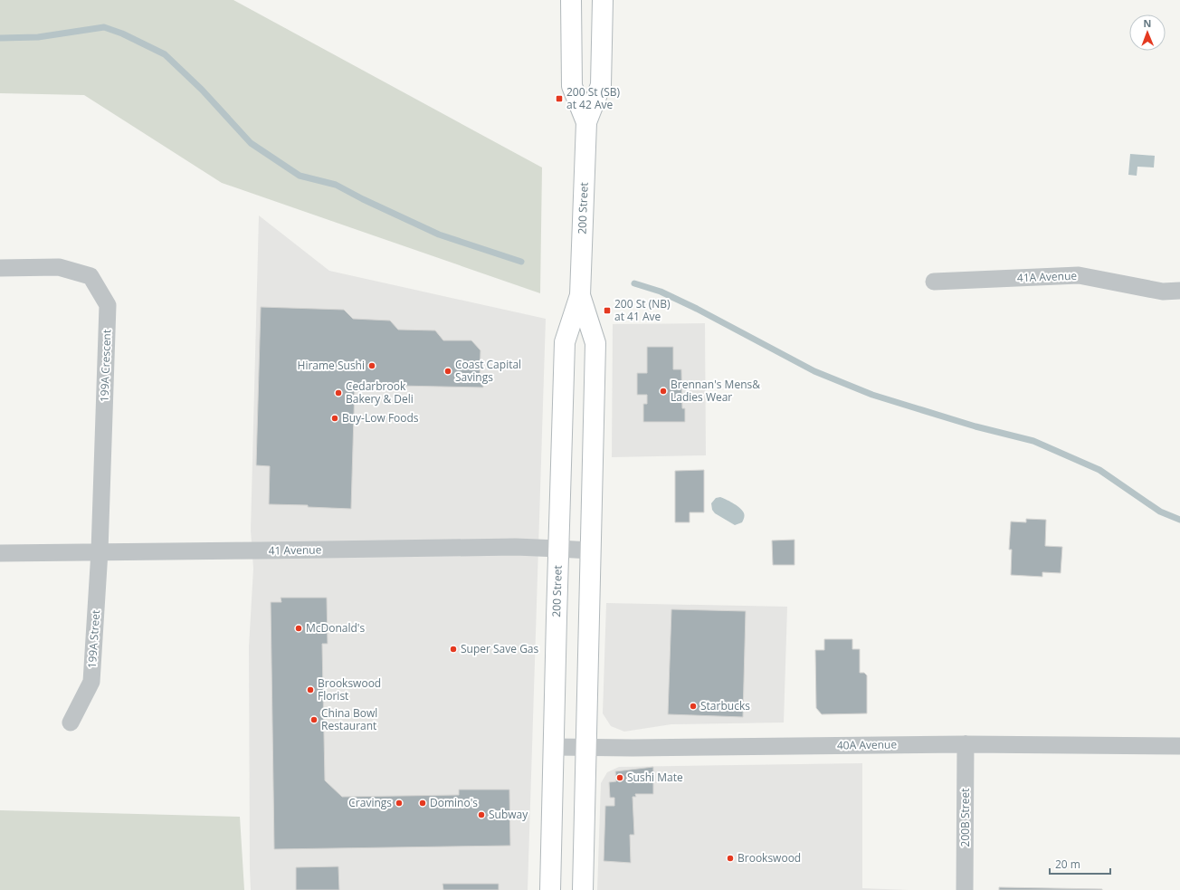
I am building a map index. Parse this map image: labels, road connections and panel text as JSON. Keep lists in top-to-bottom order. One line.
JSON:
{"streets":{"main road":["200 Street"],"street":["41A Avenue","199A Crescent","41 Avenue","199A Street","40A Avenue","200B Street"]},"crossings":[["200 Street","41 Avenue"],["200 Street","40A Avenue"],["199A Crescent","41 Avenue"],["199A Crescent","199A Street"],["41 Avenue","199A Street"],["40A Avenue","200B Street"]],"places":{"transit":["200 St (SB) at 42 Ave","200 St (NB) at 41 Ave"],"other":["Hirame Sushi","Coast Capital Savings","Brennan's Mens& Ladies Wear","Cedarbrook Bakery & Deli","Buy-Low Foods","McDonald's","Super Save Gas","Brookswood Florist","Starbucks","China Bowl Restaurant","Sushi Mate","Cravings","Domino's","Subway","Brookswood"]},"scale_bar":"20 m","north":"top"}
